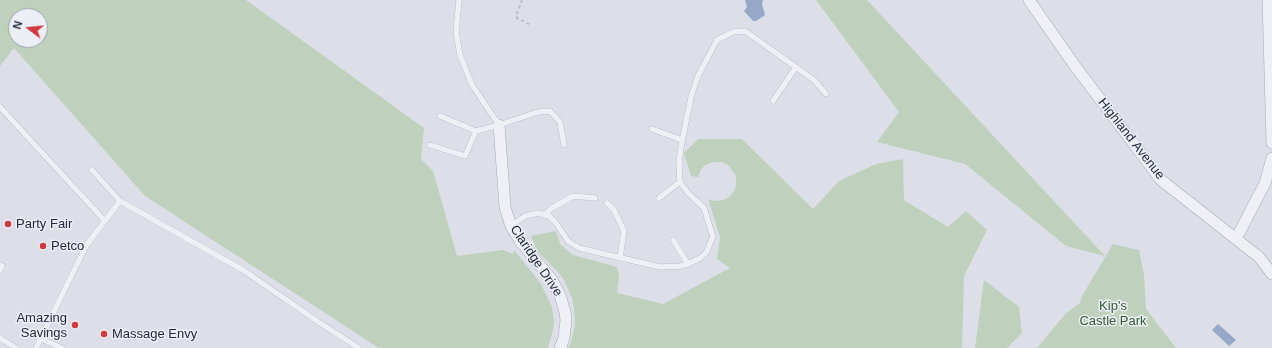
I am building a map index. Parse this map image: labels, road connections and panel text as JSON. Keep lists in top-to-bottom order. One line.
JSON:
{"streets":{"street":["Highland Avenue","Claridge Drive"]},"parks":["Kip's Castle Park"],"places":["Party Fair","Petco","Amazing Savings","Massage Envy"],"north":"left"}
